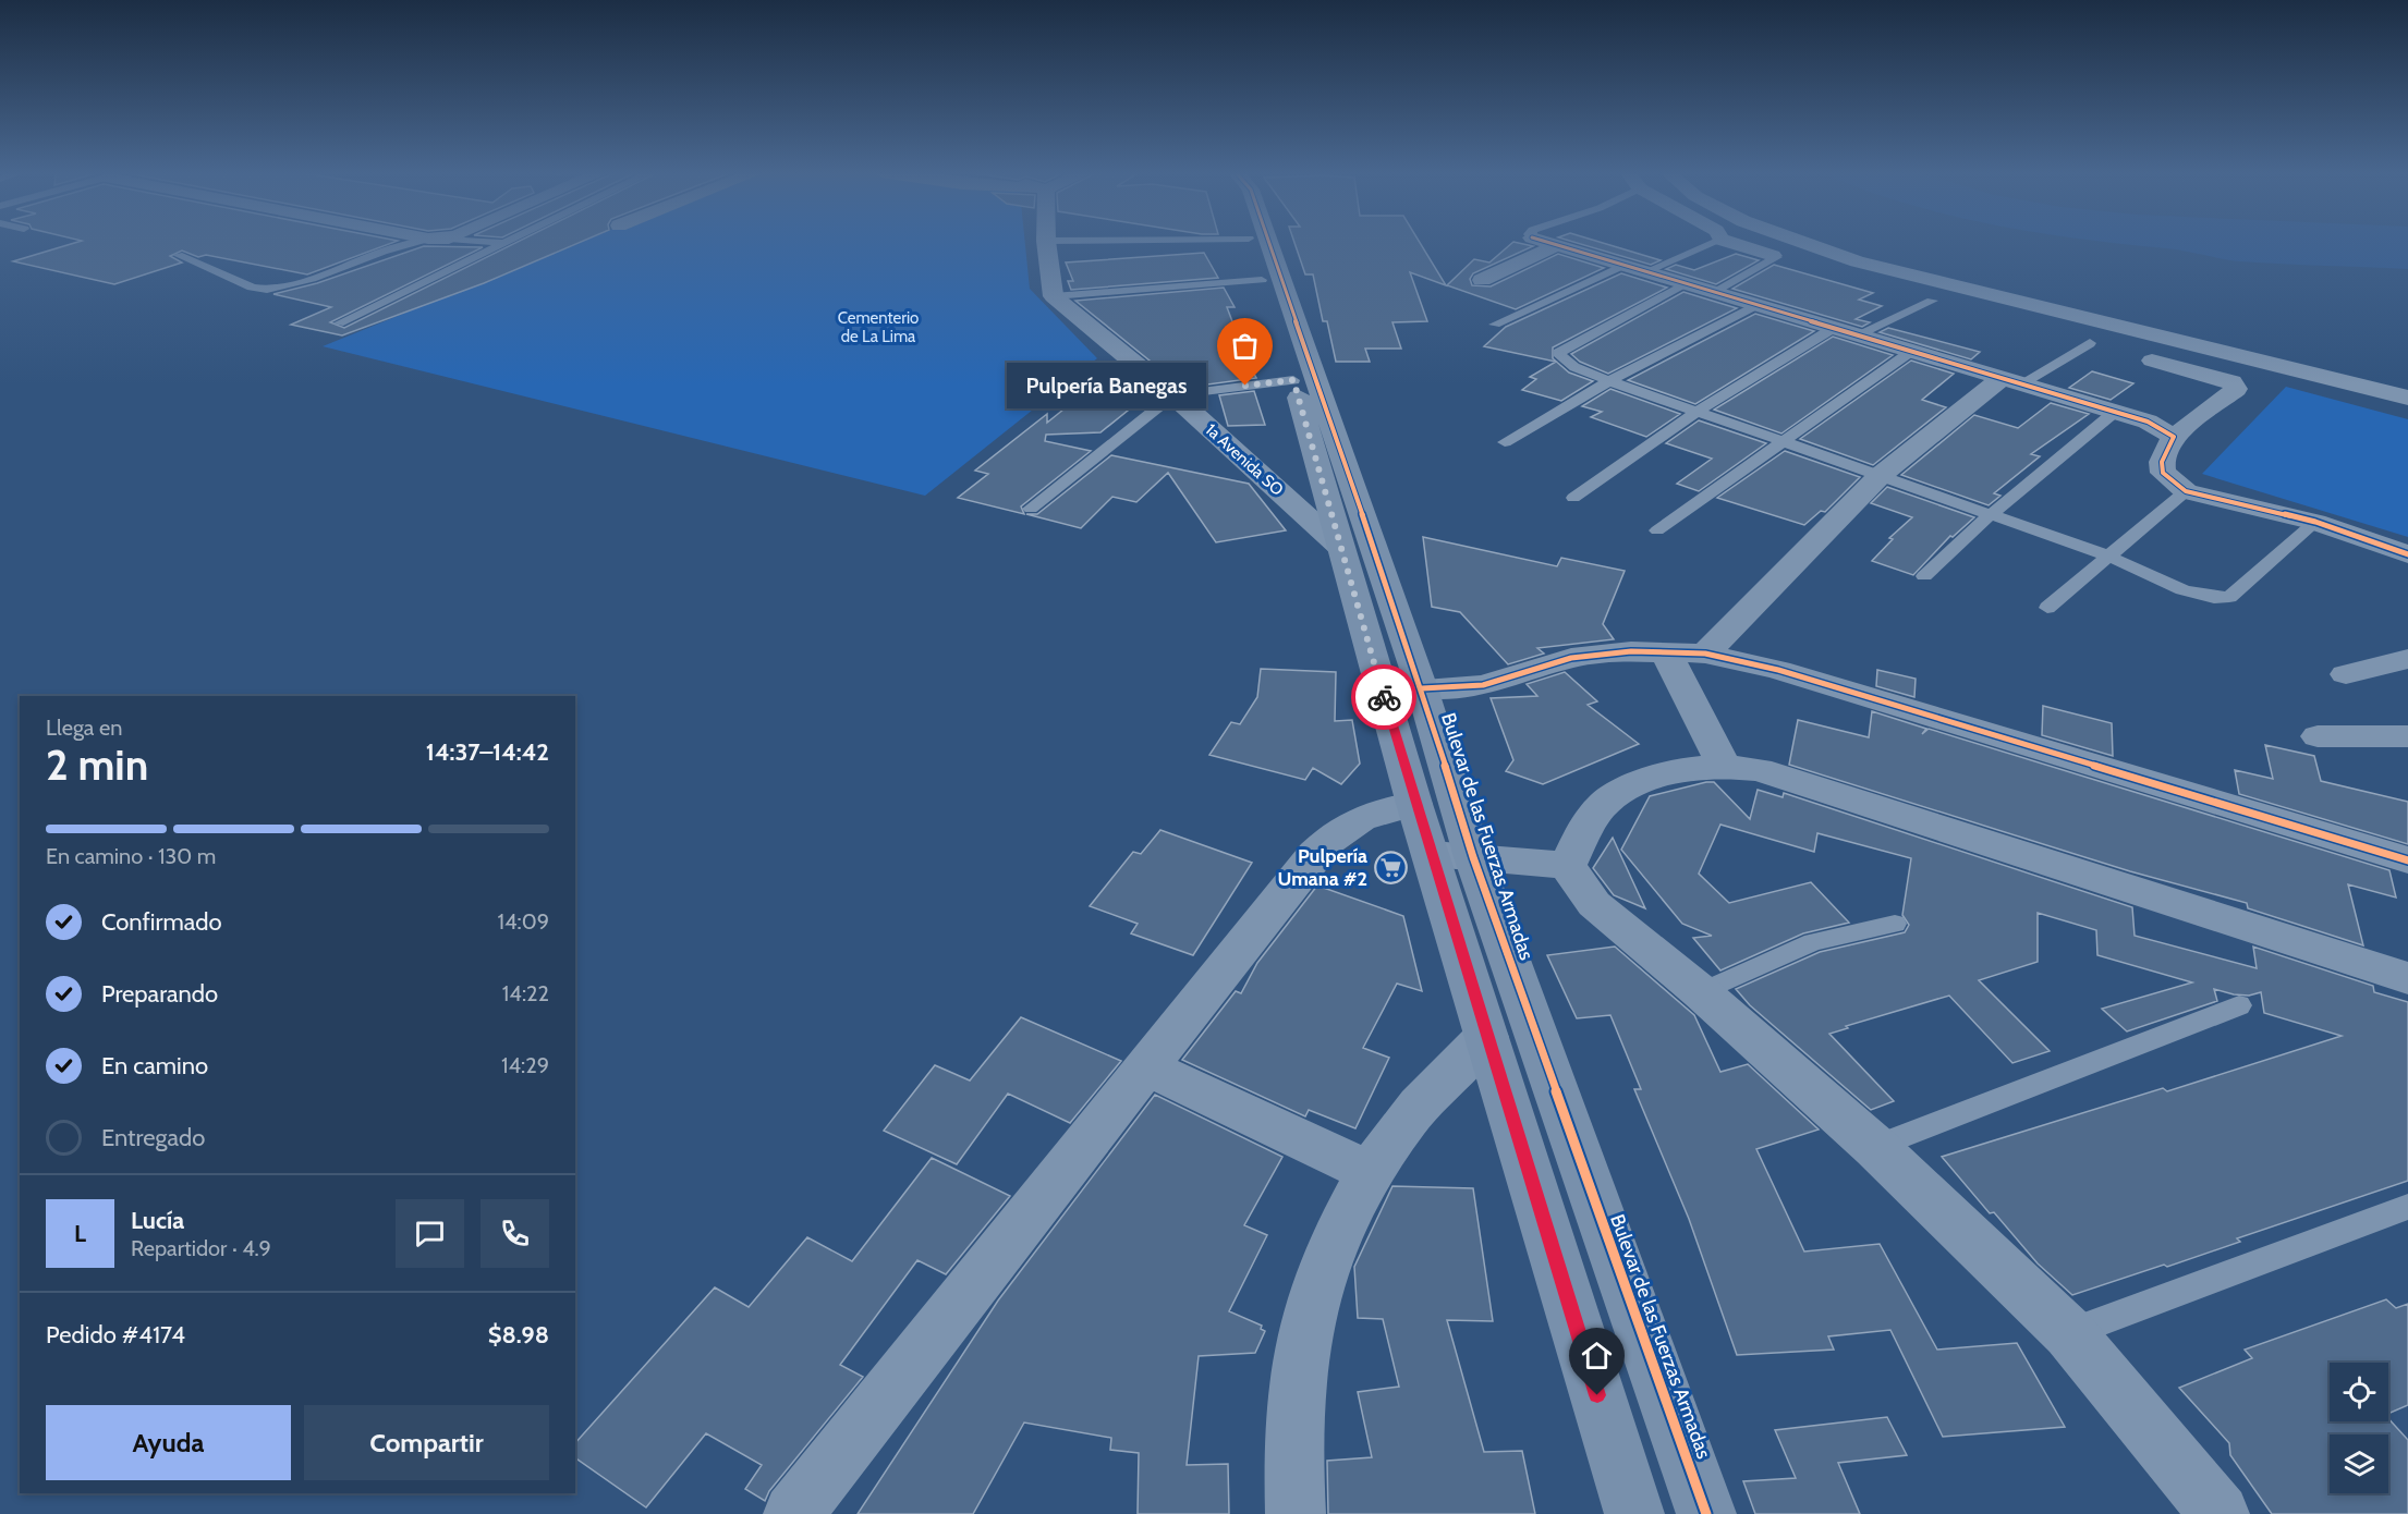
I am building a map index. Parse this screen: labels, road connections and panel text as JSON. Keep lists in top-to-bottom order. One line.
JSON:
{"streets":{"street":["1a Avenida SO","Bulevar de las Fuerzas Armadas"]},"parks":["Cementerio de La Lima"],"places":{"other":["Pulpería Banegas"],"supermarket":["Pulpería Umana #2"]},"page":{"bubble":"Pulpería Banegas","heading":["2 min","Llega en","14:37–14:42"],"panel":["Lucía","Repartidor · 4.9","Pedido #4174","$8.98"],"bar":"En camino · 130 m","list":[["Confirmado","14:09"],["Preparando","14:22"],["En camino","14:29"],"Entregado"],"round":"L","buttons":["Ayuda","Compartir"]}}
